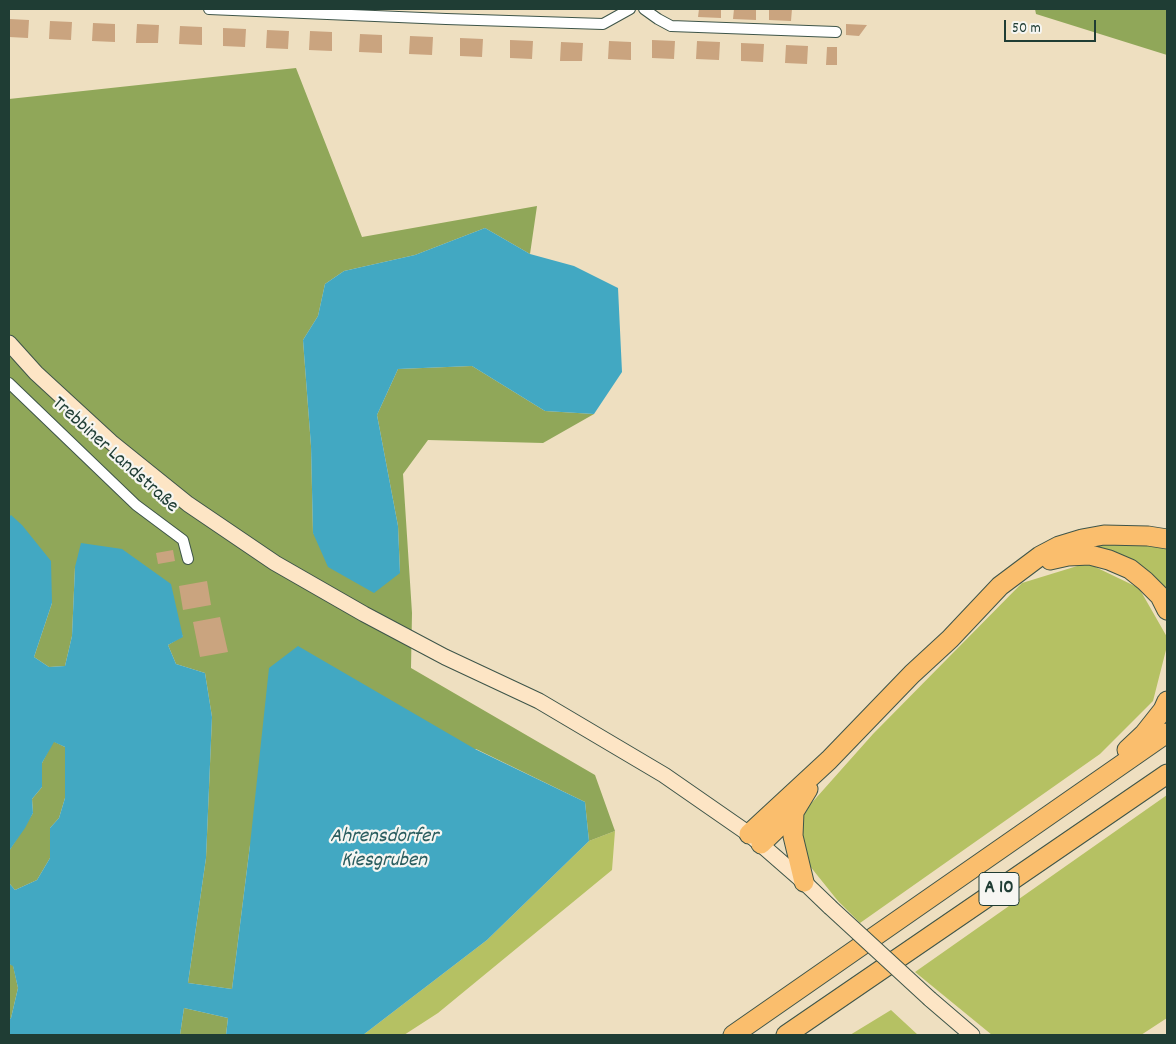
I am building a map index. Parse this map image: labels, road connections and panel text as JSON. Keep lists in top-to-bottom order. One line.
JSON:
{"streets":{"highway":["A 10"],"street":["Trebbiner Landstraße"]},"water":["Ahrensdorfer Kiesgruben"],"scale_bar":"50 m"}
